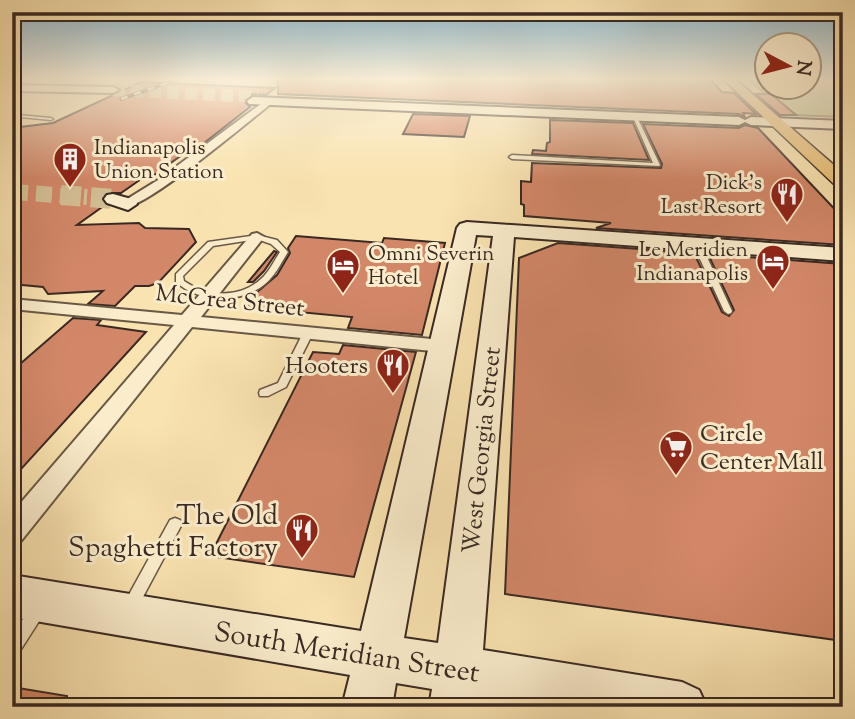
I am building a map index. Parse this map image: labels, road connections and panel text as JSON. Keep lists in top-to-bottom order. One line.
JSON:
{"streets":{"main road":["West Georgia Street","South Meridian Street"],"street":["McCrea Street"]},"crossings":[["McCrea Street","West Georgia Street"],["West Georgia Street","South Meridian Street"]],"places":{"building":["Indianapolis Union Station"],"restaurant":["Dick's Last Resort","Hooters","The Old Spaghetti Factory"],"hotel":["Le Meridien Indianapolis","Omni Severin Hotel"],"supermarket":["Circle Center Mall"]},"north":"right"}
